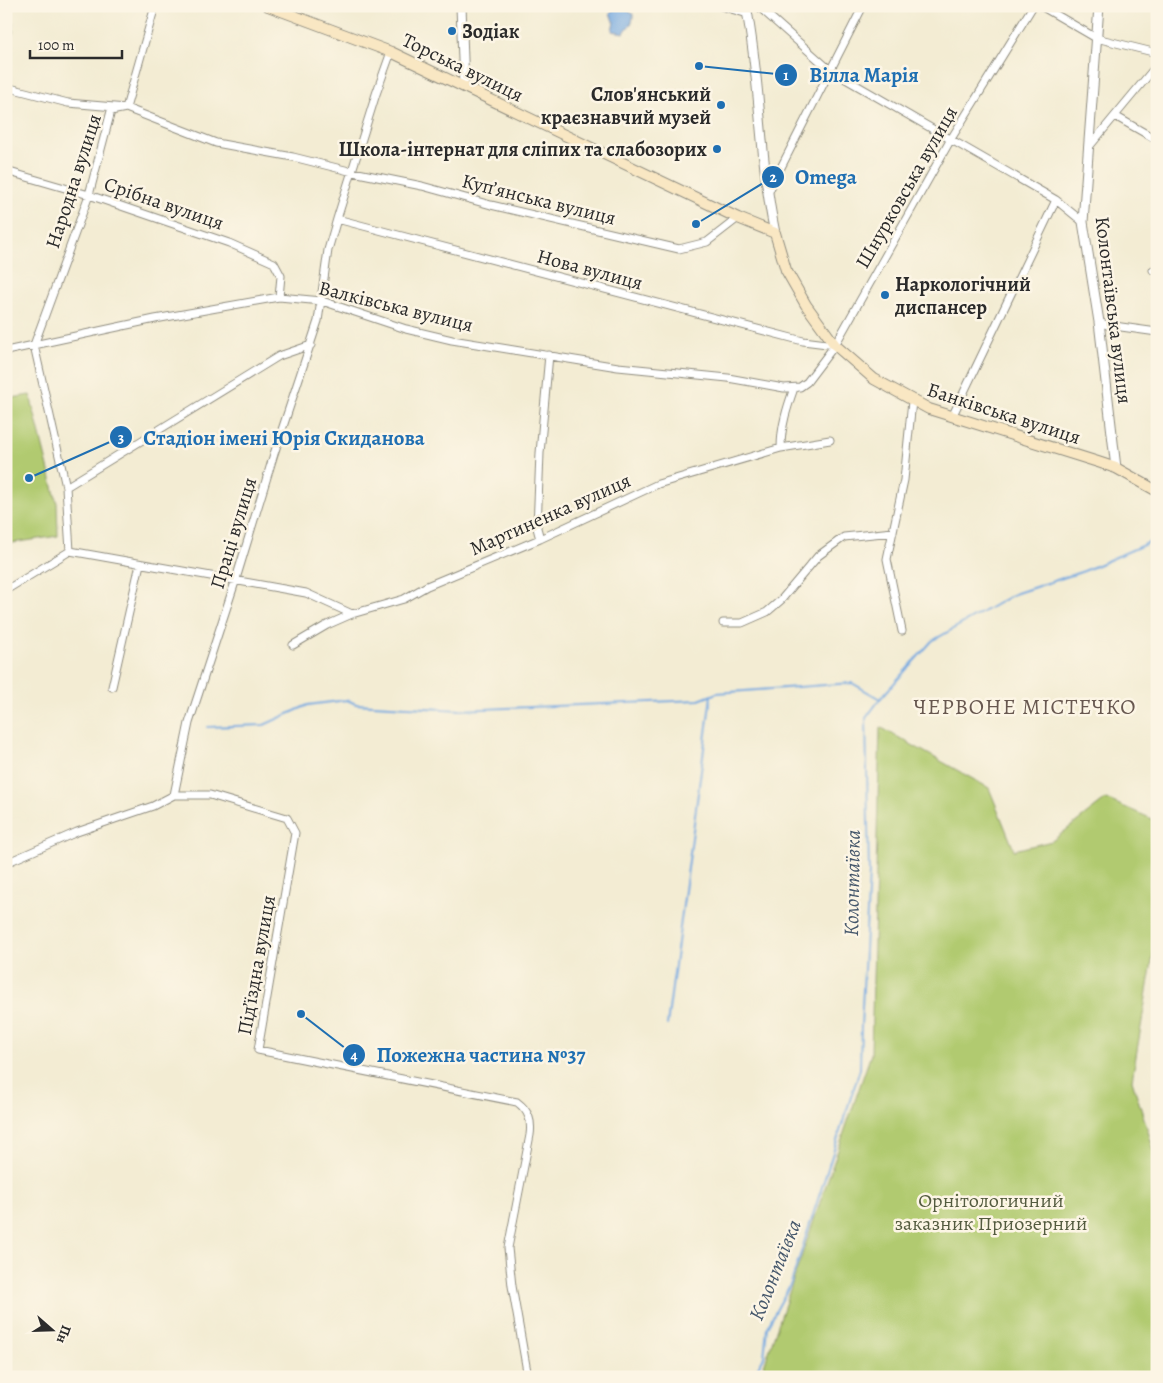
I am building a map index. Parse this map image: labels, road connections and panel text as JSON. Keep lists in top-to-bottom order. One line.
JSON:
{"streets":{"main road":["Торська вулиця","Банківська вулиця"],"street":["Народна вулиця","Шнурковська вулиця","Куп’янська вулиця","Срібна вулиця","Нова вулиця","Валківська вулиця","Колонтаївська вулиця","Мартиненка вулиця","Праці вулиця","Під’їздна вулиця"]},"crossings":[["Торська вулиця","Куп’янська вулиця"],["Торська вулиця","Банківська вулиця"],["Торська вулиця","Праці вулиця"],["Народна вулиця","Куп’янська вулиця"],["Народна вулиця","Срібна вулиця"],["Народна вулиця","Валківська вулиця"],["Шнурковська вулиця","Нова вулиця"],["Шнурковська вулиця","Валківська вулиця"],["Шнурковська вулиця","Банківська вулиця"],["Куп’янська вулиця","Праці вулиця"],["Срібна вулиця","Валківська вулиця"],["Нова вулиця","Банківська вулиця"],["Нова вулиця","Праці вулиця"],["Валківська вулиця","Праці вулиця"],["Колонтаївська вулиця","Банківська вулиця"],["Праці вулиця","Під’їздна вулиця"]],"districts":["ЧЕРВОНЕ МІСТЕЧКО"],"water":["Колонтаївка"],"parks":["Орнiтологичний заказник Приозерний"],"places":["Зодіак","Вілла Марія","Слов'янський краєзнавчий музей","Школа-інтернат для сліпих та слабозорих","Omega","Наркологічний диспансер","Стадiон імені Юрія Скиданова","Пожежна частина №37"],"scale_bar":"100 m","north":"right"}
